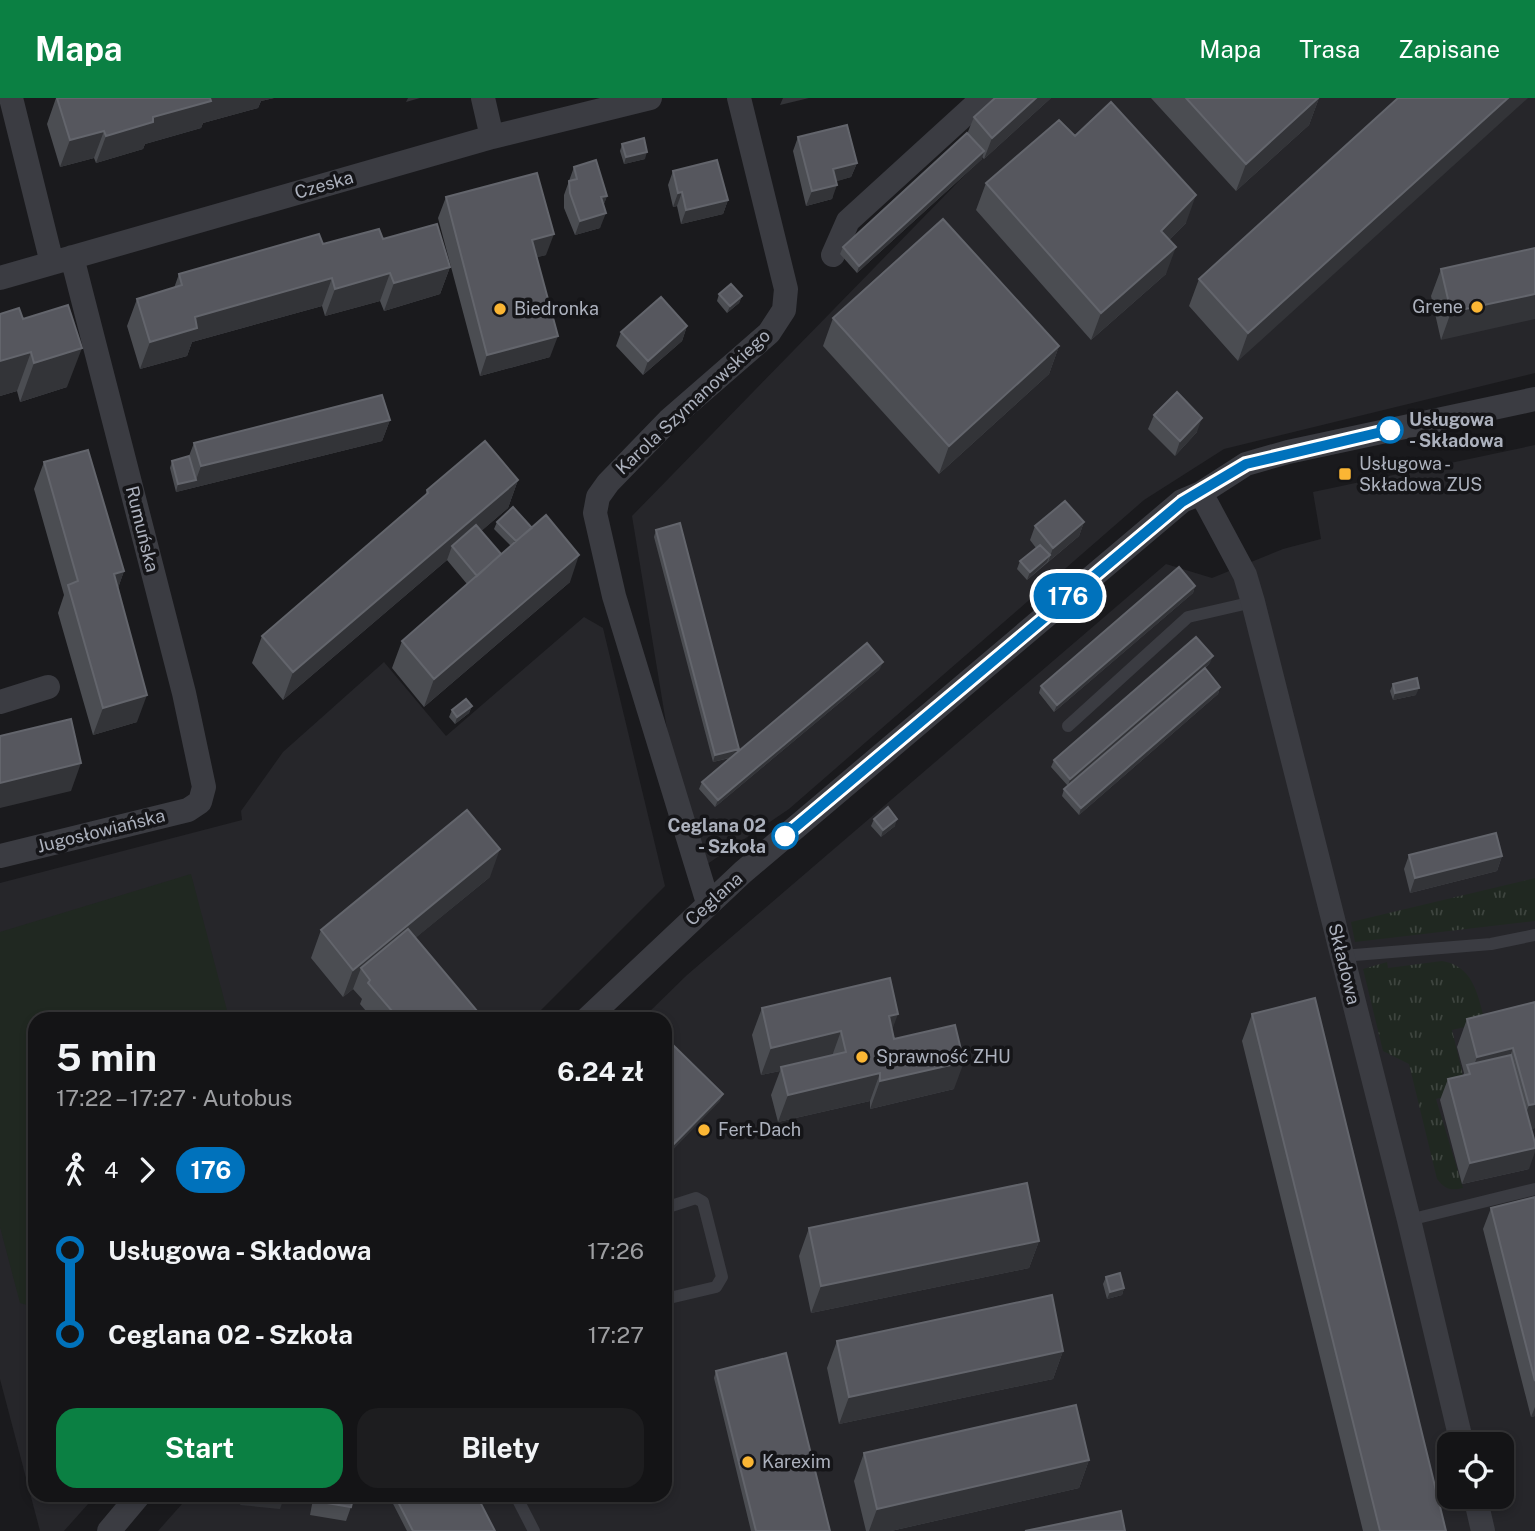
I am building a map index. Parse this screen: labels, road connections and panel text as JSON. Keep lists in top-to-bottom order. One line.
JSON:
{"streets":{"street":["Czeska","Karola Szymanowskiego","Rumuńska","Jugosłowiańska","Ceglana","Składowa"]},"crossings":[["Czeska","Rumuńska"],["Karola Szymanowskiego","Ceglana"],["Rumuńska","Jugosłowiańska"],["Ceglana","Składowa"]],"places":{"other":["Grene","Biedronka","Usługowa - Składowa","Ceglana 02 - Szkoła","Sprawność ZHU","Fert-Dach","Karexim"],"transit":["Usługowa - Składowa ZUS"]},"lines":["bus line 176"],"page":{"header":"Mapa","nav":["Mapa","Trasa","Zapisane"],"on_map":"176","heading":["5 min","17:22 – 17:27 · Autobus","6.24 zł"],"legs":["4","176"],"list":[{"name":"Usługowa - Składowa","value":"17:26"},{"name":"Ceglana 02 - Szkoła","value":"17:27"}],"buttons":["Start","Bilety"]}}
